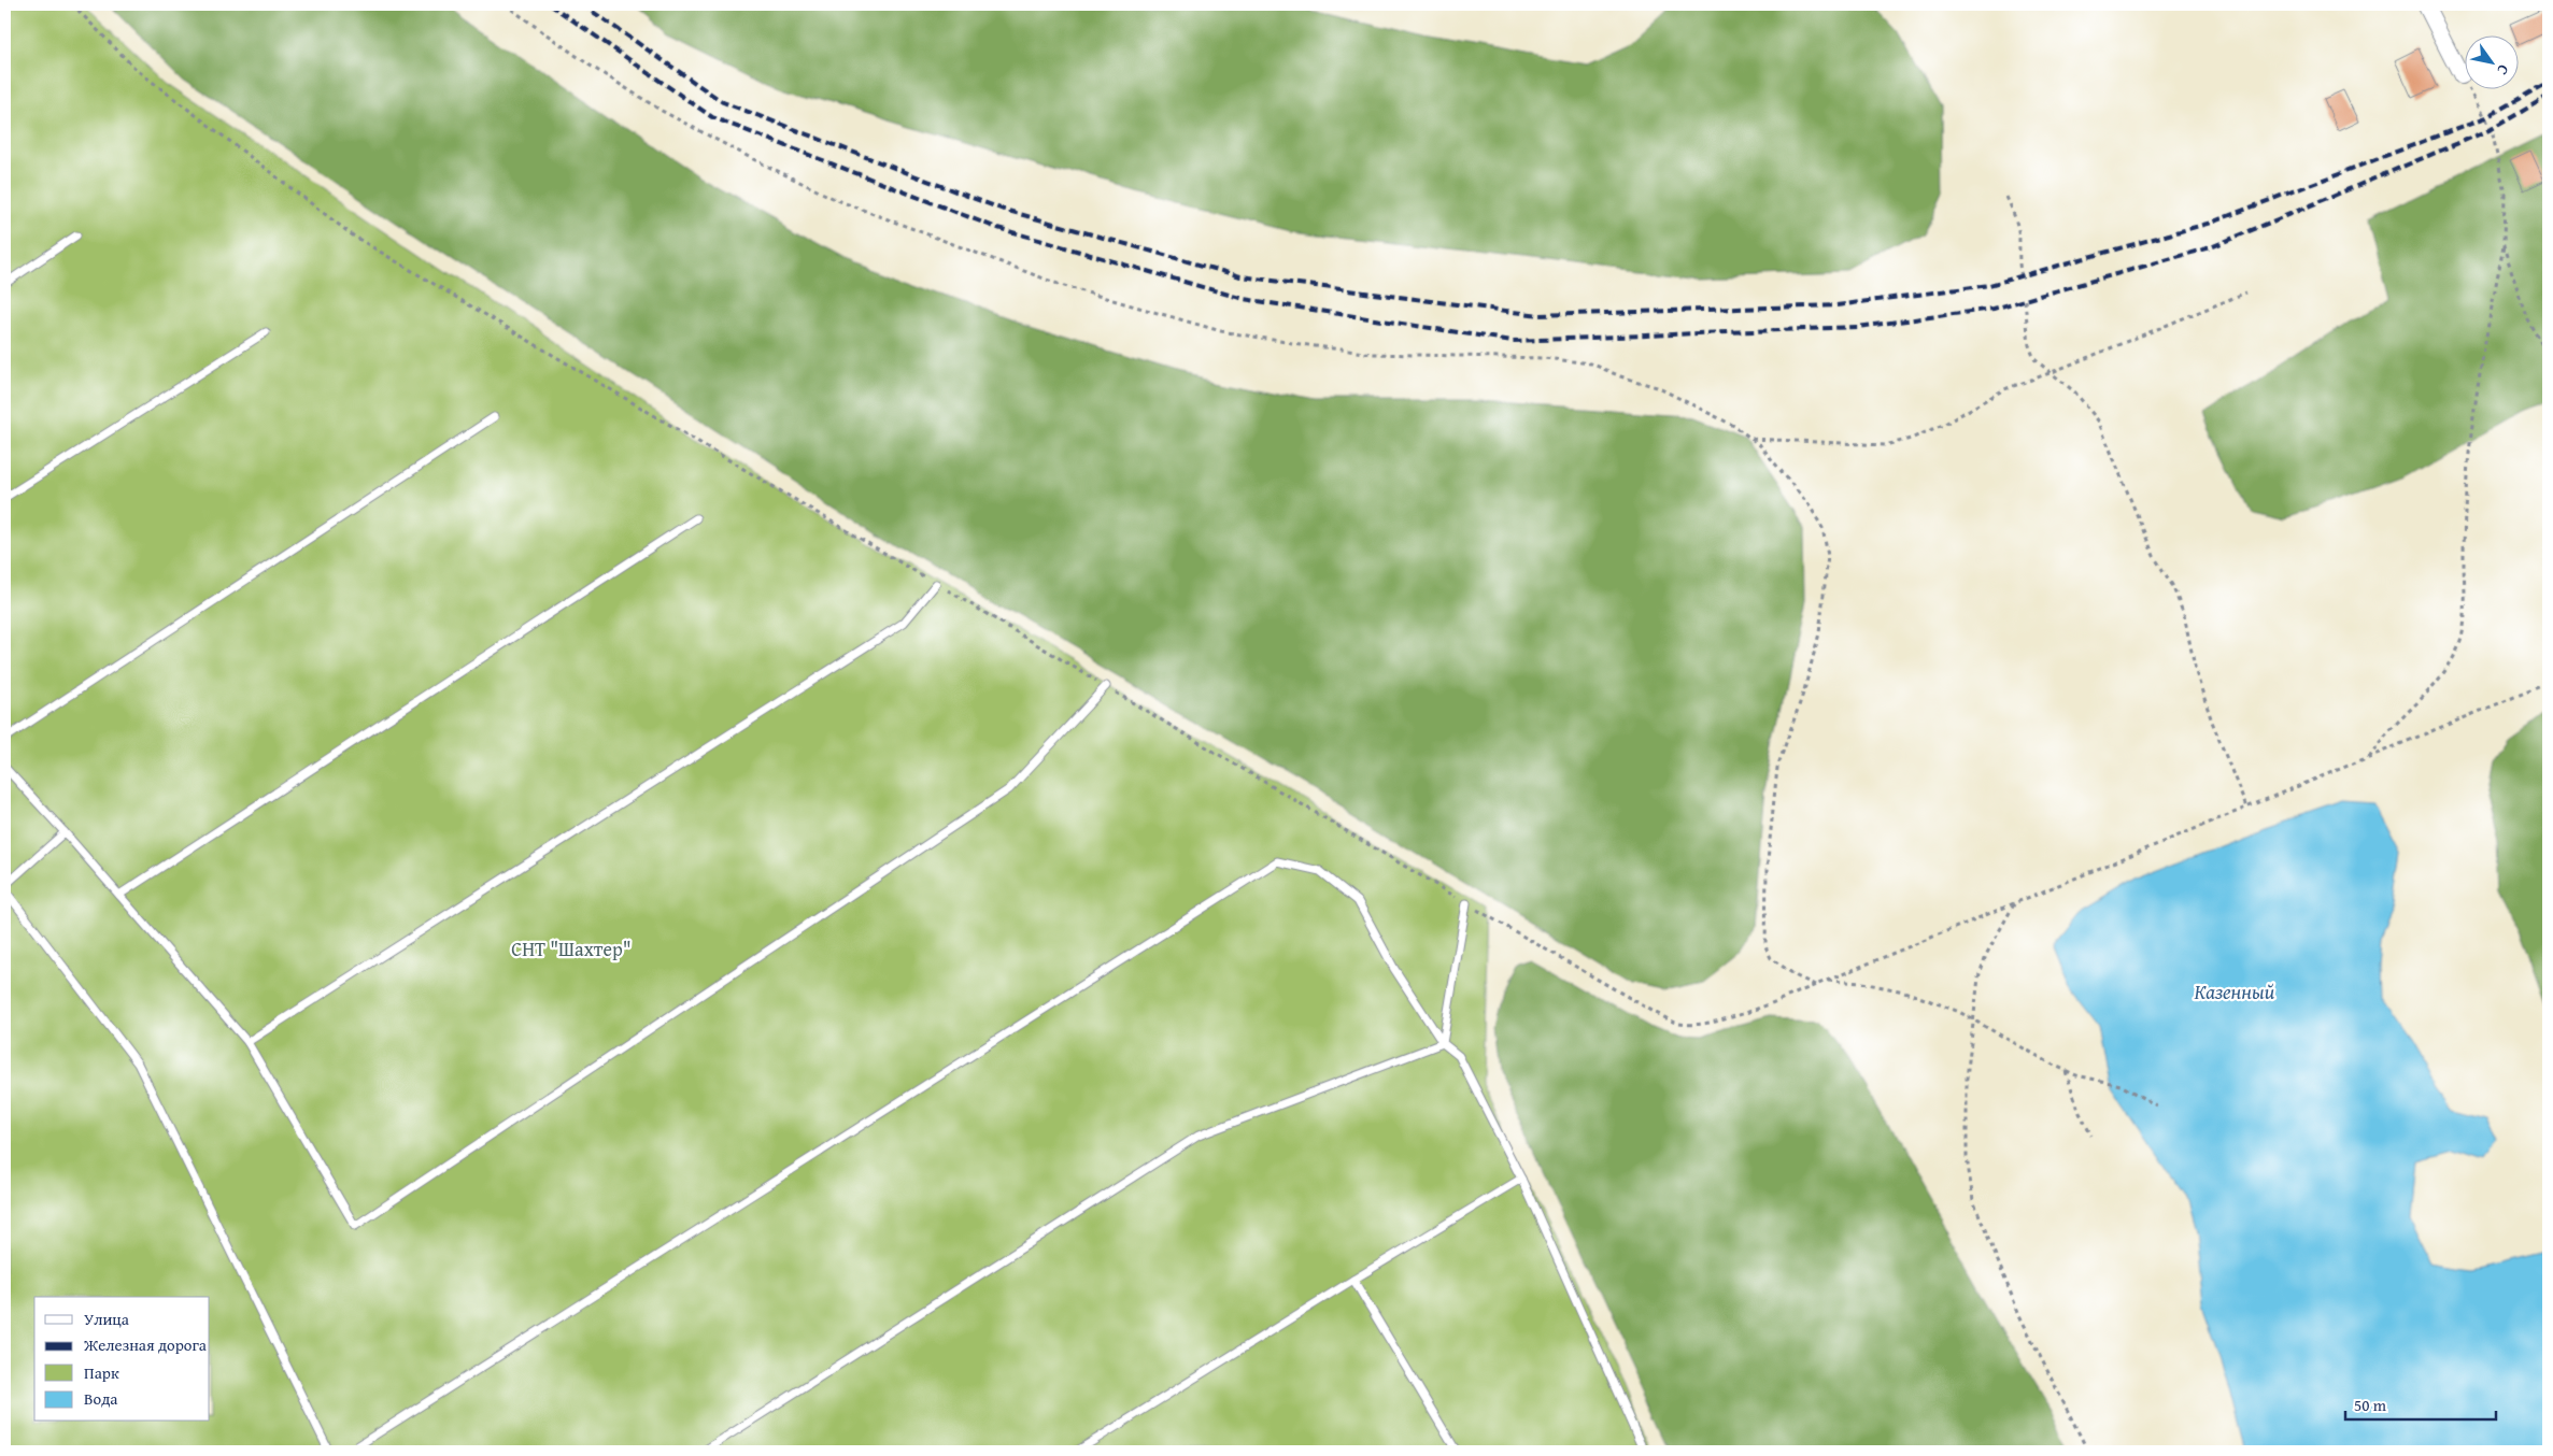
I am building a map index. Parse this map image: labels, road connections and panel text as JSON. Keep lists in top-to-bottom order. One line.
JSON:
{"water":["Казенный"],"parks":["СНТ \"Шахтер\""],"legend":["Улица","Железная дорога","Парк","Вода"],"scale_bar":"50 m","north":"bottom right"}
